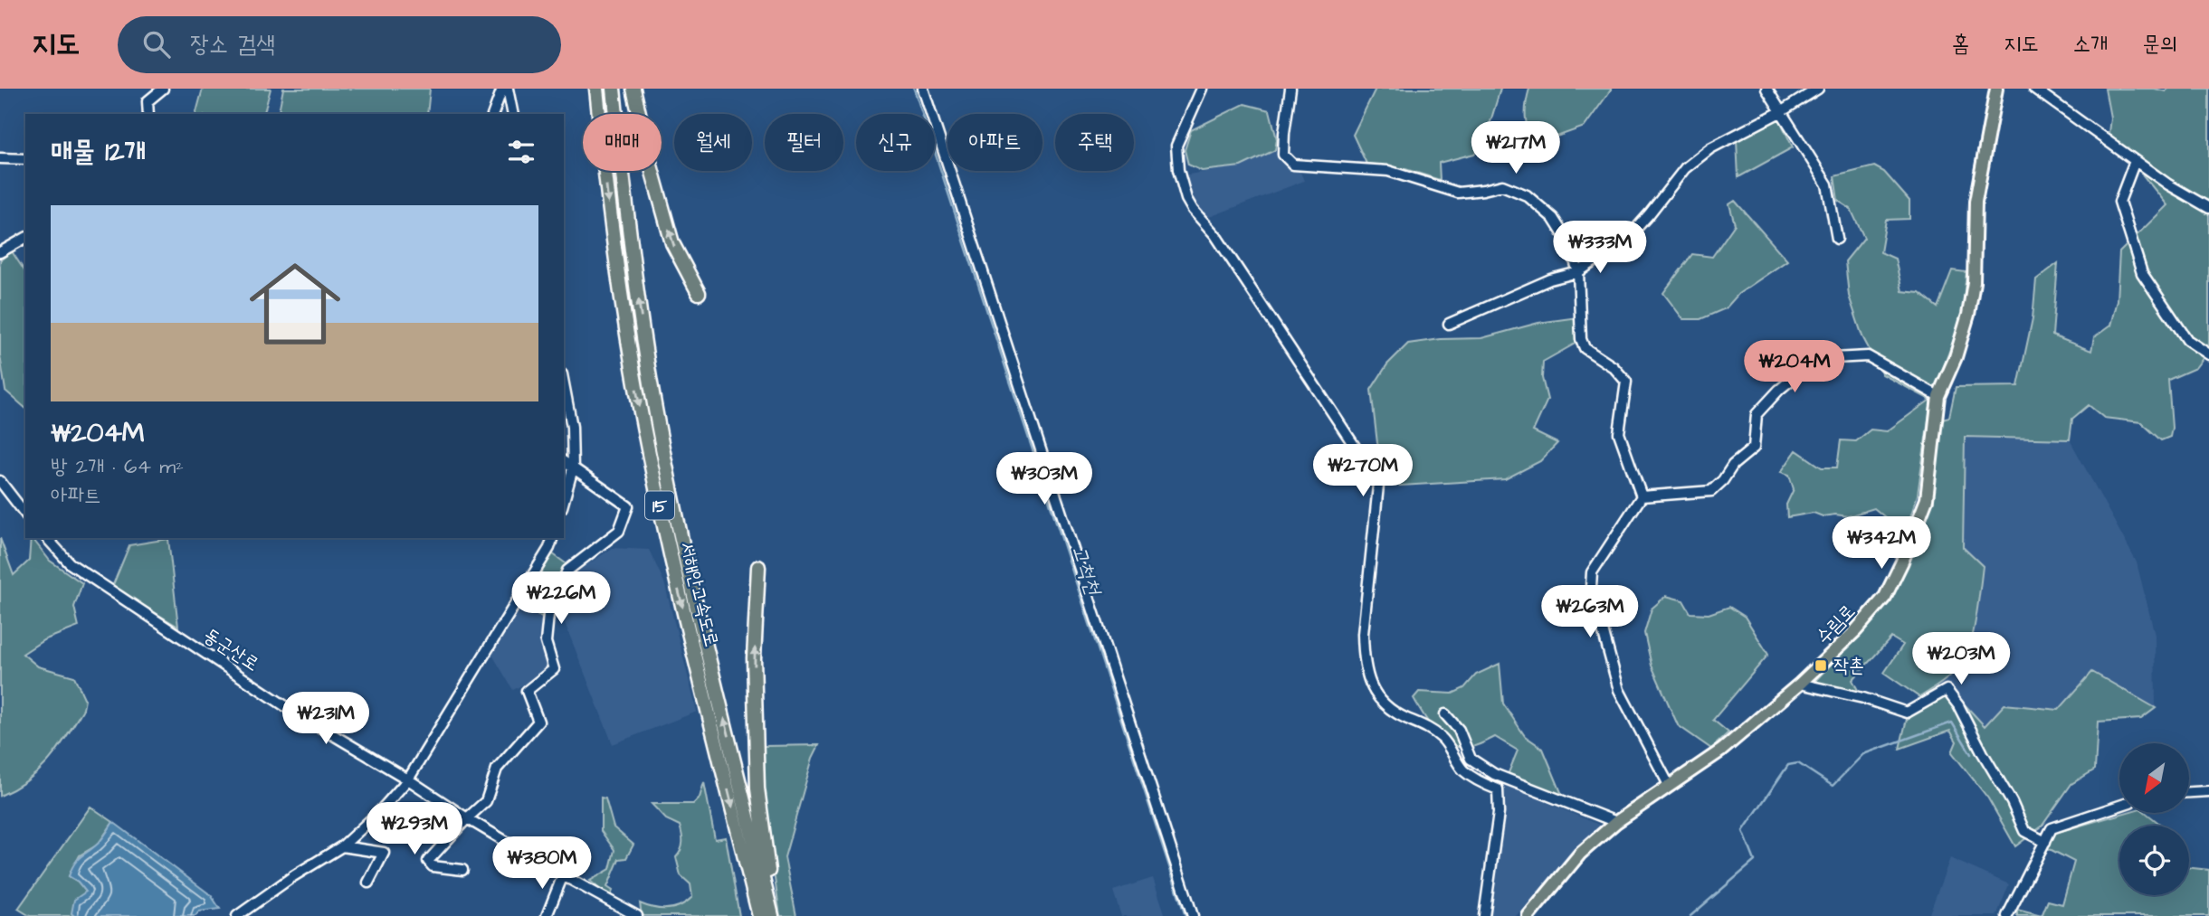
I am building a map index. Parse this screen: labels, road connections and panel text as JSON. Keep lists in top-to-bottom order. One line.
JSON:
{"streets":{"highway":["15","서해안고속도로"],"main road":["수림로"],"street":["동군산로"]},"water":["고척천"],"places":{"transit":["작촌"]},"north":"bottom left","page":{"header":"지도","search":"장소 검색","nav":["홈","지도","소개","문의"],"chip":["매매","월세","필터","신규","아파트","주택"],"heading":"매물 12개","price":["₩217M","₩333M","₩204M","₩270M","₩303M","₩342M","₩226M","₩263M","₩203M","₩231M","₩293M","₩380M"],"list":[{"name":"₩204M","note":"방 2개 · 64 m² · 아파트"}]}}
